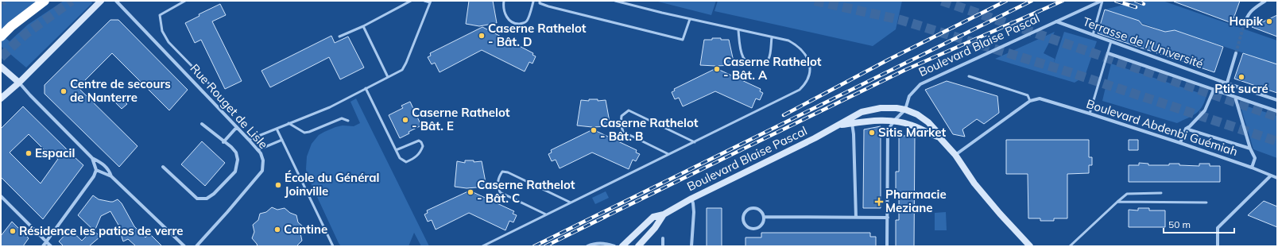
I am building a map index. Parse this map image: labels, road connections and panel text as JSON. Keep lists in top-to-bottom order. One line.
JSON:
{"streets":{"street":["Terrasse de l'Université","Boulevard Blaise Pascal","Rue Rouget de Lisle","Boulevard Abdenbi Guémiah"]},"crossings":[["Terrasse de l'Université","Boulevard Blaise Pascal"]],"places":{"other":["Hapik","Caserne Rathelot - Bât. D","Caserne Rathelot - Bât. A","Ptit sucré","Centre de secours de Nanterre","Caserne Rathelot - Bât. E","Caserne Rathelot - Bât. B","Sitis Market","Espacil","École du Général Joinville","Caserne Rathelot - Bât. C","Cantine","Résidence les patios de verre"],"health":["Pharmacie Meziane"]},"scale_bar":"50 m"}
